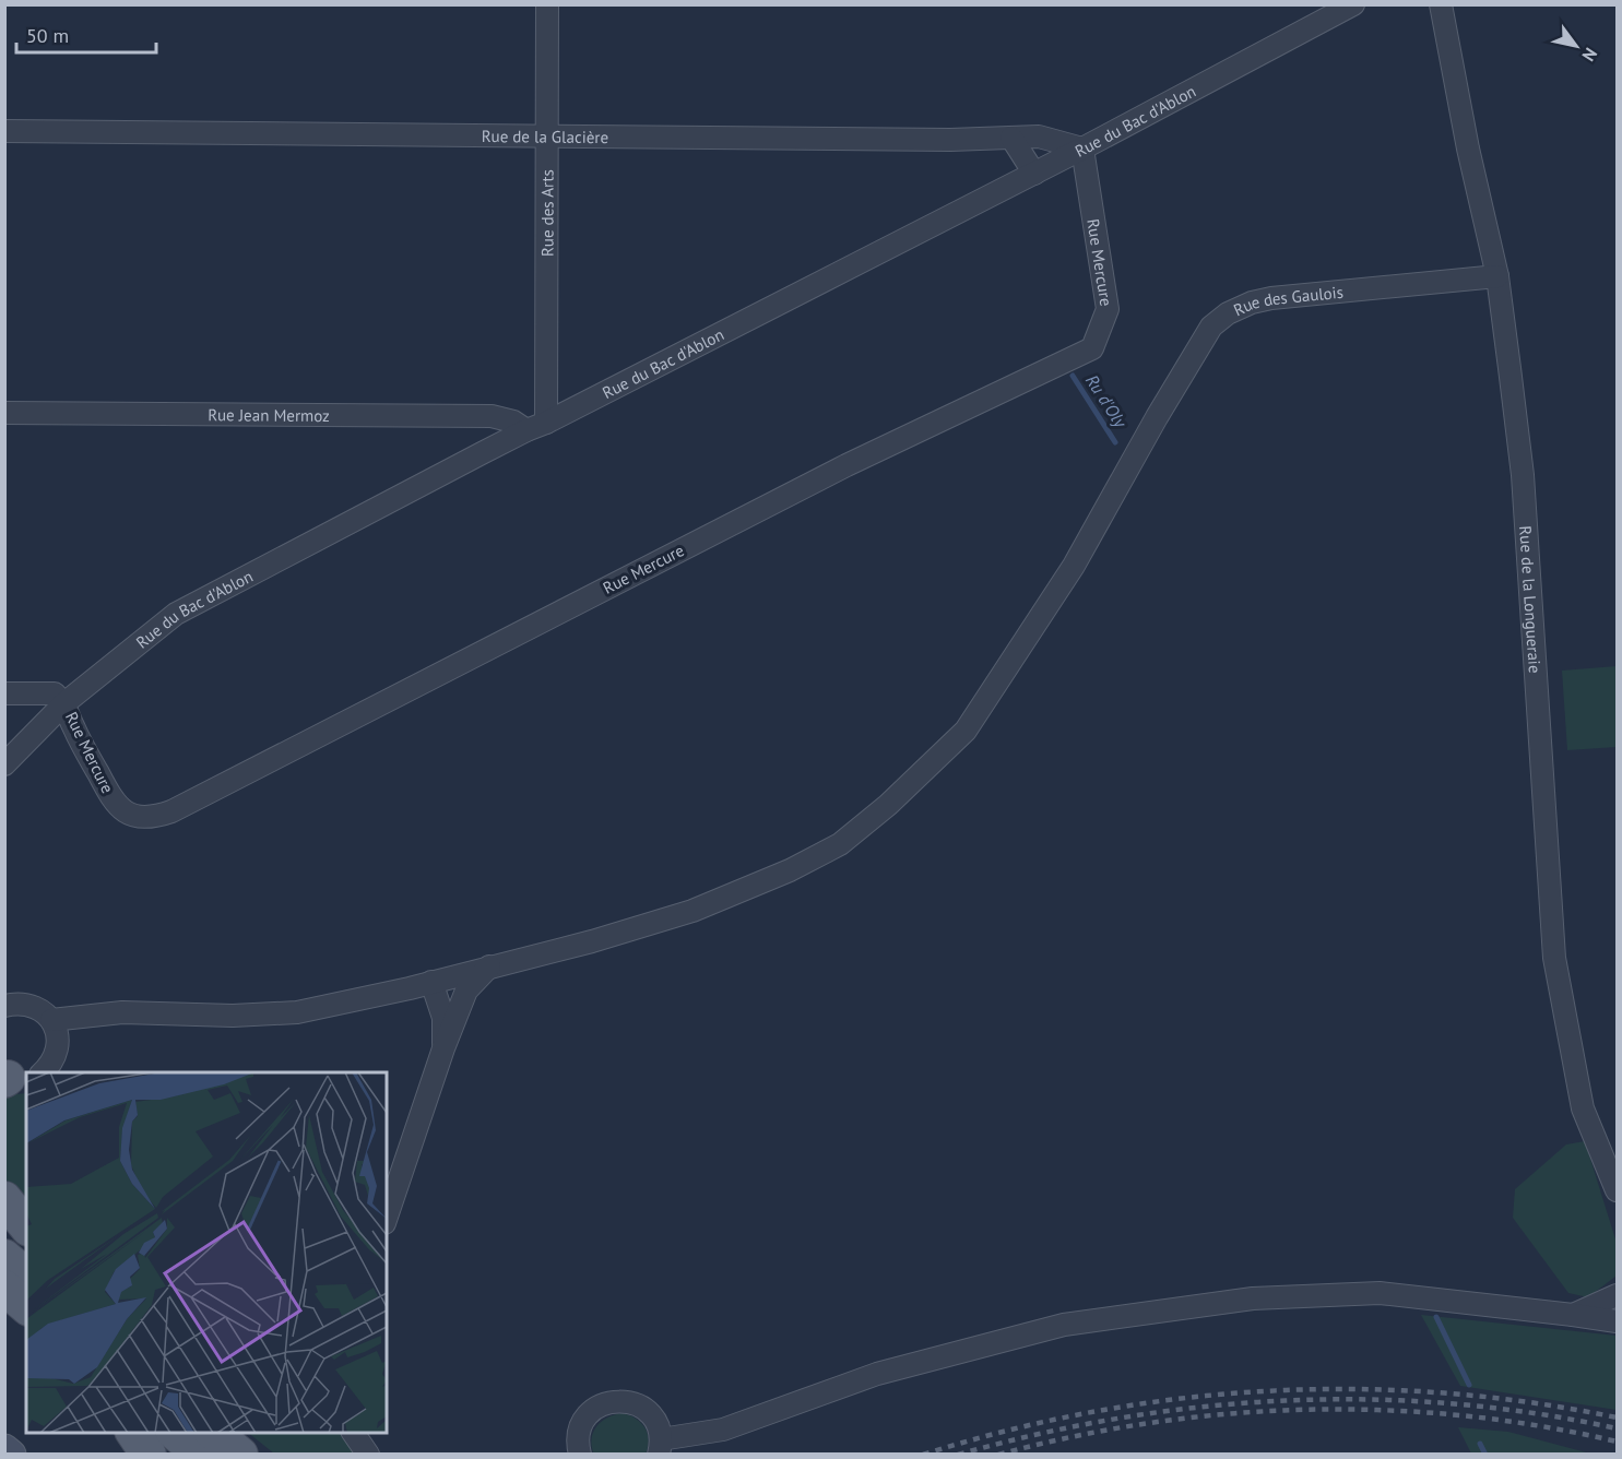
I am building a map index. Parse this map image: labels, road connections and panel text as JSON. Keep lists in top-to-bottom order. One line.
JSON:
{"streets":{"street":["Rue du Bac d'Ablon","Rue de la Glacière","Rue des Arts","Rue Mercure","Rue des Gaulois","Rue Jean Mermoz","Rue de la Longueraie"]},"crossings":[["Rue du Bac d'Ablon","Rue de la Glacière"],["Rue du Bac d'Ablon","Rue des Arts"],["Rue du Bac d'Ablon","Rue Mercure"],["Rue du Bac d'Ablon","Rue Jean Mermoz"],["Rue de la Glacière","Rue des Arts"],["Rue de la Glacière","Rue Mercure"],["Rue des Arts","Rue Jean Mermoz"],["Rue des Gaulois","Rue de la Longueraie"]],"water":["Ru d'Oly"],"scale_bar":"50 m","north":"bottom right"}
